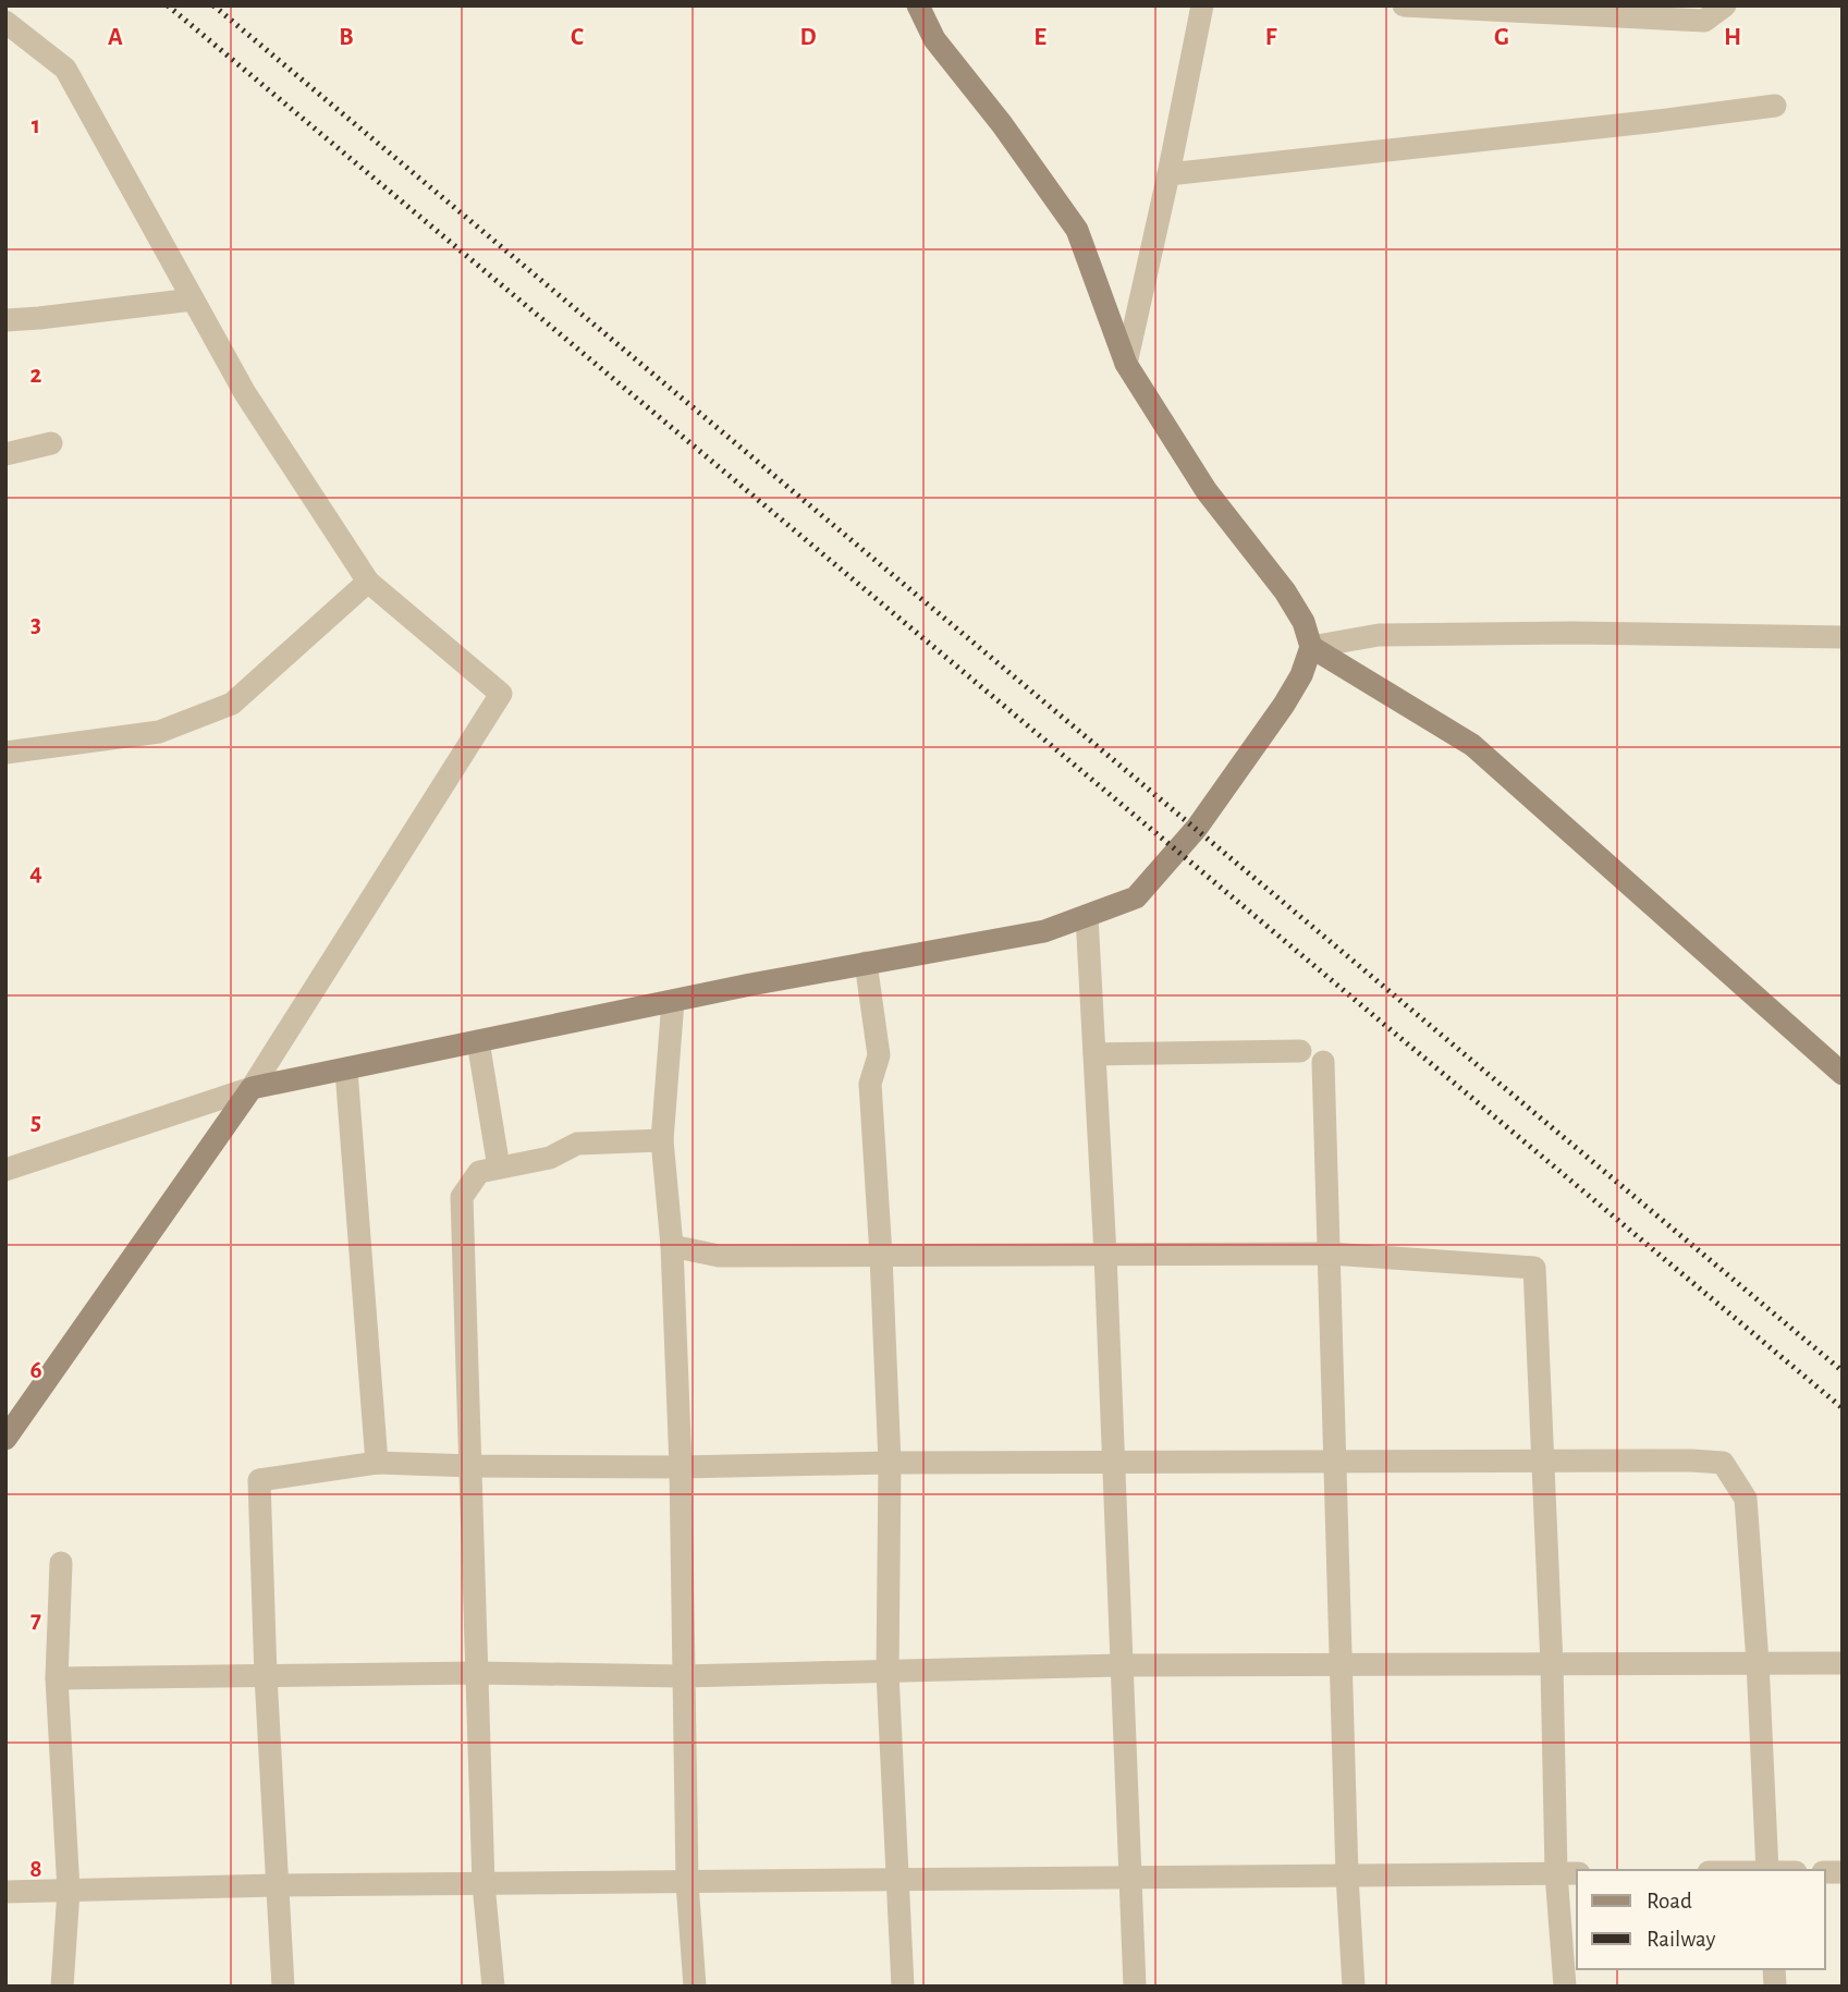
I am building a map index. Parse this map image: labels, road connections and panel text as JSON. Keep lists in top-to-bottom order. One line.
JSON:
{"legend":["Road","Railway"],"grid":{"columns":["A","B","C","D","E","F","G","H"],"rows":["1","2","3","4","5","6","7","8"]}}
